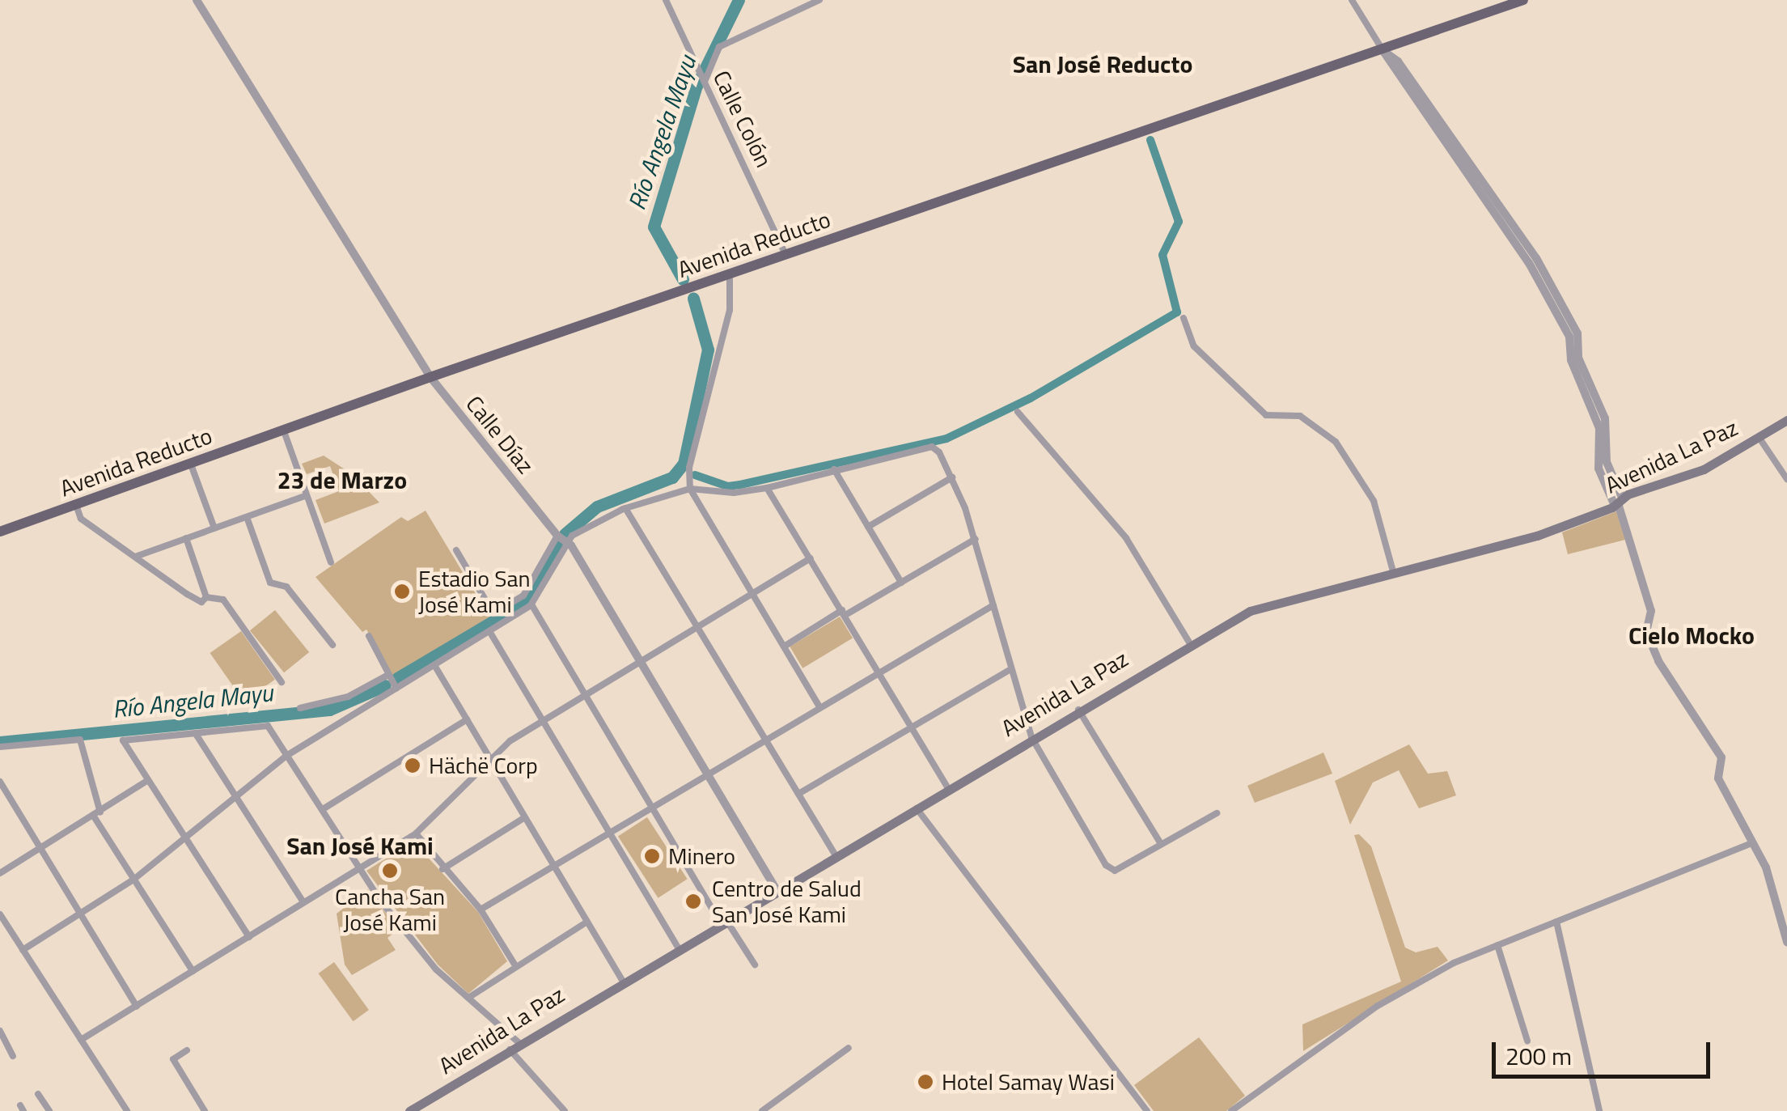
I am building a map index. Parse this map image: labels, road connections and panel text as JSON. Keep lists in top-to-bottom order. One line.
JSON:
{"streets":{"main road":["Avenida Reducto","Avenida La Paz"],"street":["Calle Colón","Calle Díaz"]},"crossings":[["Calle Colón","Avenida Reducto"],["Avenida Reducto","Calle Díaz"],["Calle Díaz","Avenida La Paz"]],"districts":["San José Reducto","23 de Marzo","Cielo Mocko","San José Kami"],"water":["Río Angela Mayu"],"places":["Estadio San José Kami","Hächë Corp","Minero","Cancha San José Kami","Centro de Salud San José Kami","Hotel Samay Wasi"],"scale_bar":"200 m"}
